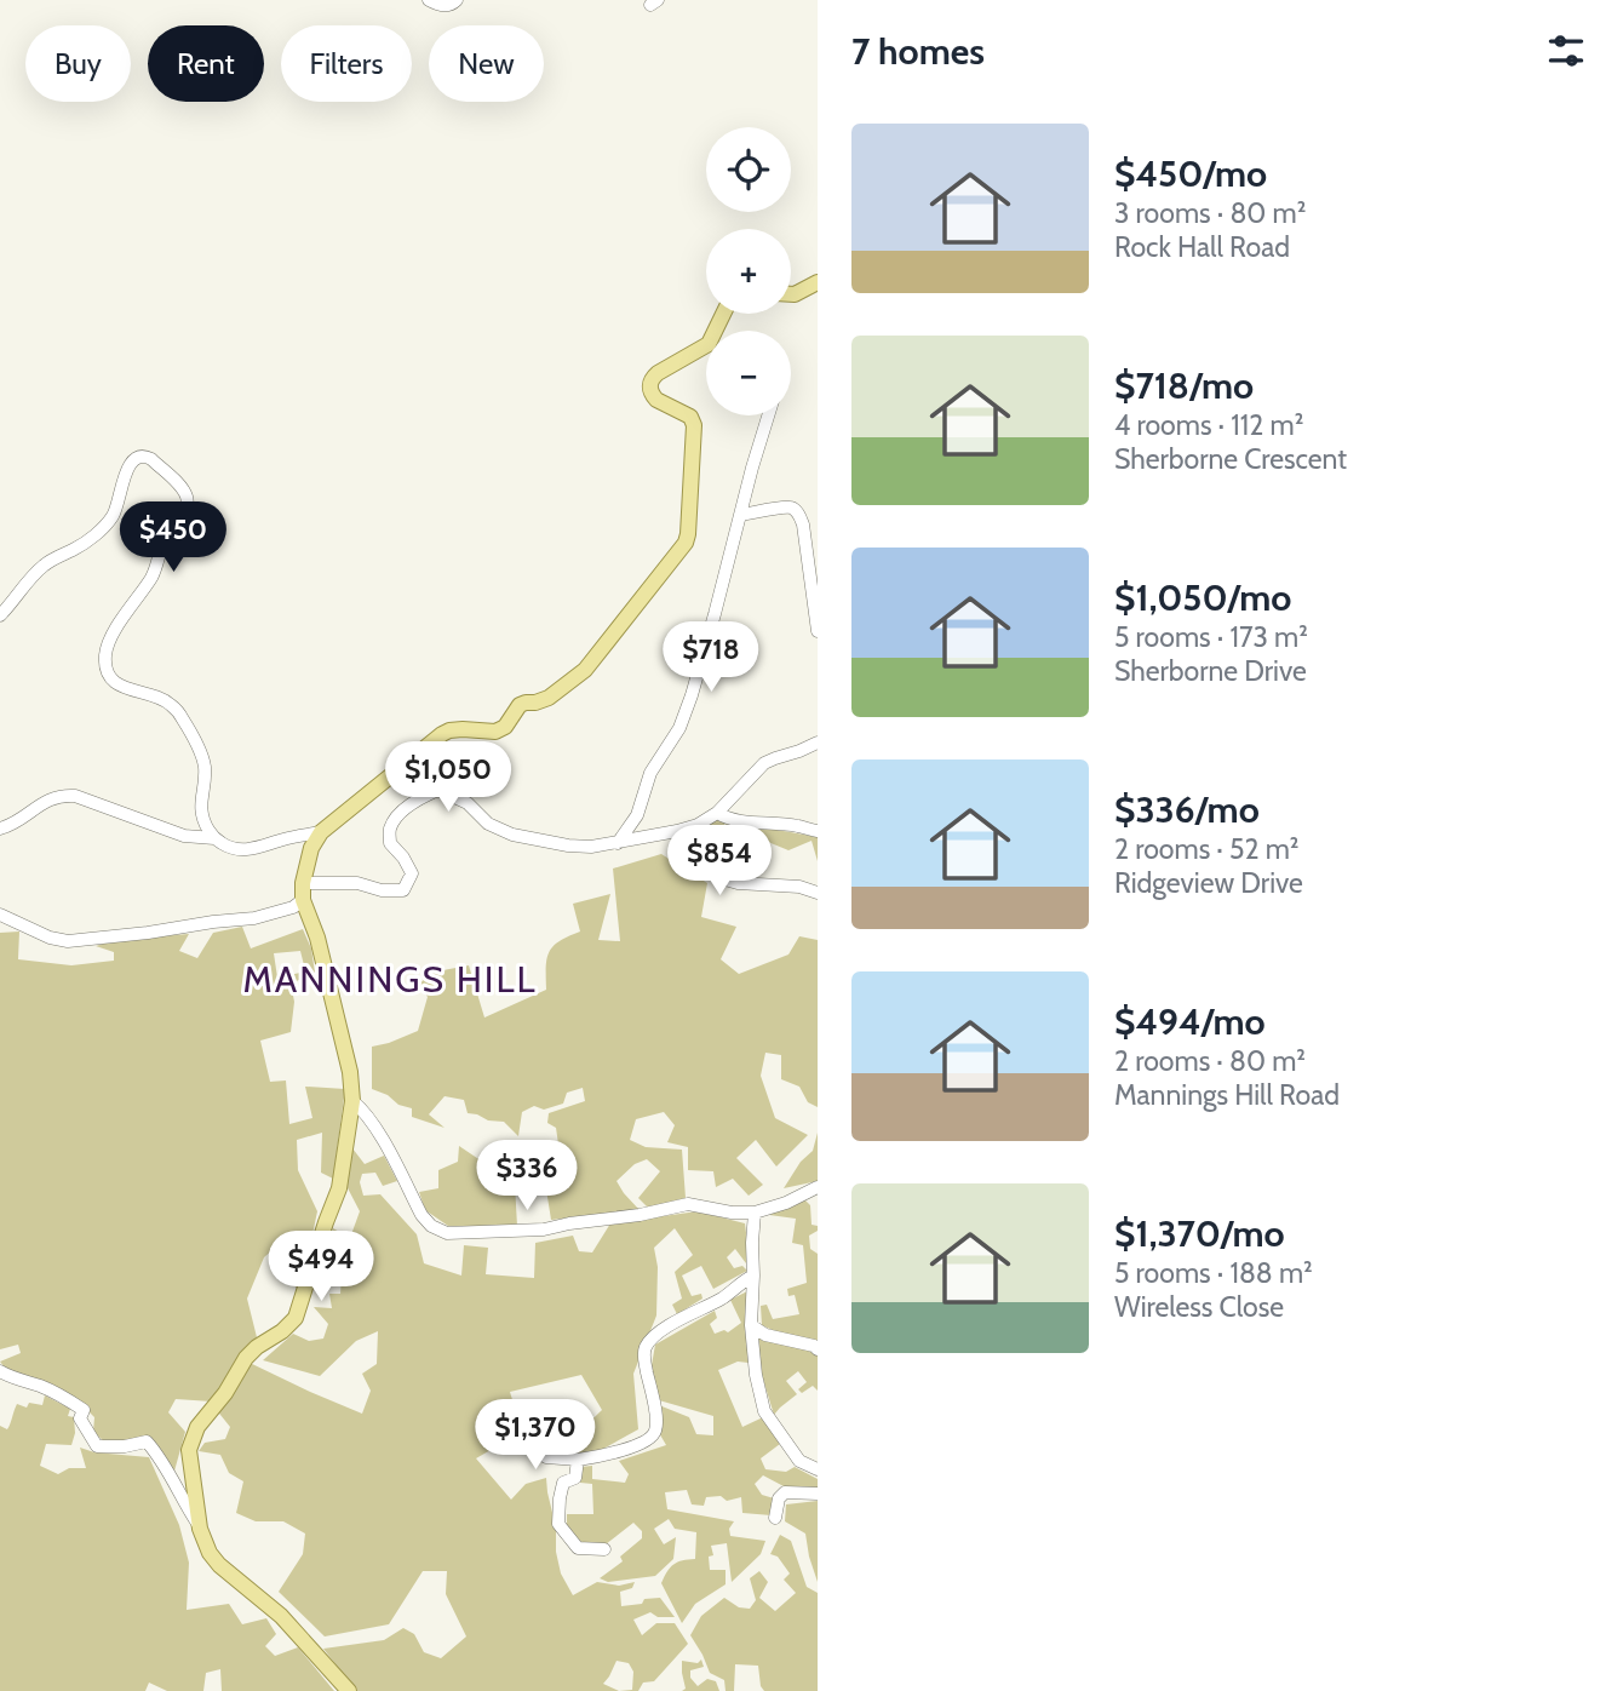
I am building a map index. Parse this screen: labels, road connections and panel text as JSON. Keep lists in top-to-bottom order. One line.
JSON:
{"districts":["MANNINGS HILL"],"page":{"heading":"7 homes","chip":["Buy","Rent","Filters","New"],"list":[{"name":"$450/mo","note":"3 rooms · 80 m² · Rock Hall Road"},{"name":"$718/mo","note":"4 rooms · 112 m² · Sherborne Crescent"},{"name":"$1,050/mo","note":"5 rooms · 173 m² · Sherborne Drive"},{"name":"$336/mo","note":"2 rooms · 52 m² · Ridgeview Drive"},{"name":"$494/mo","note":"2 rooms · 80 m² · Mannings Hill Road"},{"name":"$1,370/mo","note":"5 rooms · 188 m² · Wireless Close"}],"map_buttons":["+","−"],"price":["$450","$718","$1,050","$854","$336","$494","$1,370"]}}
